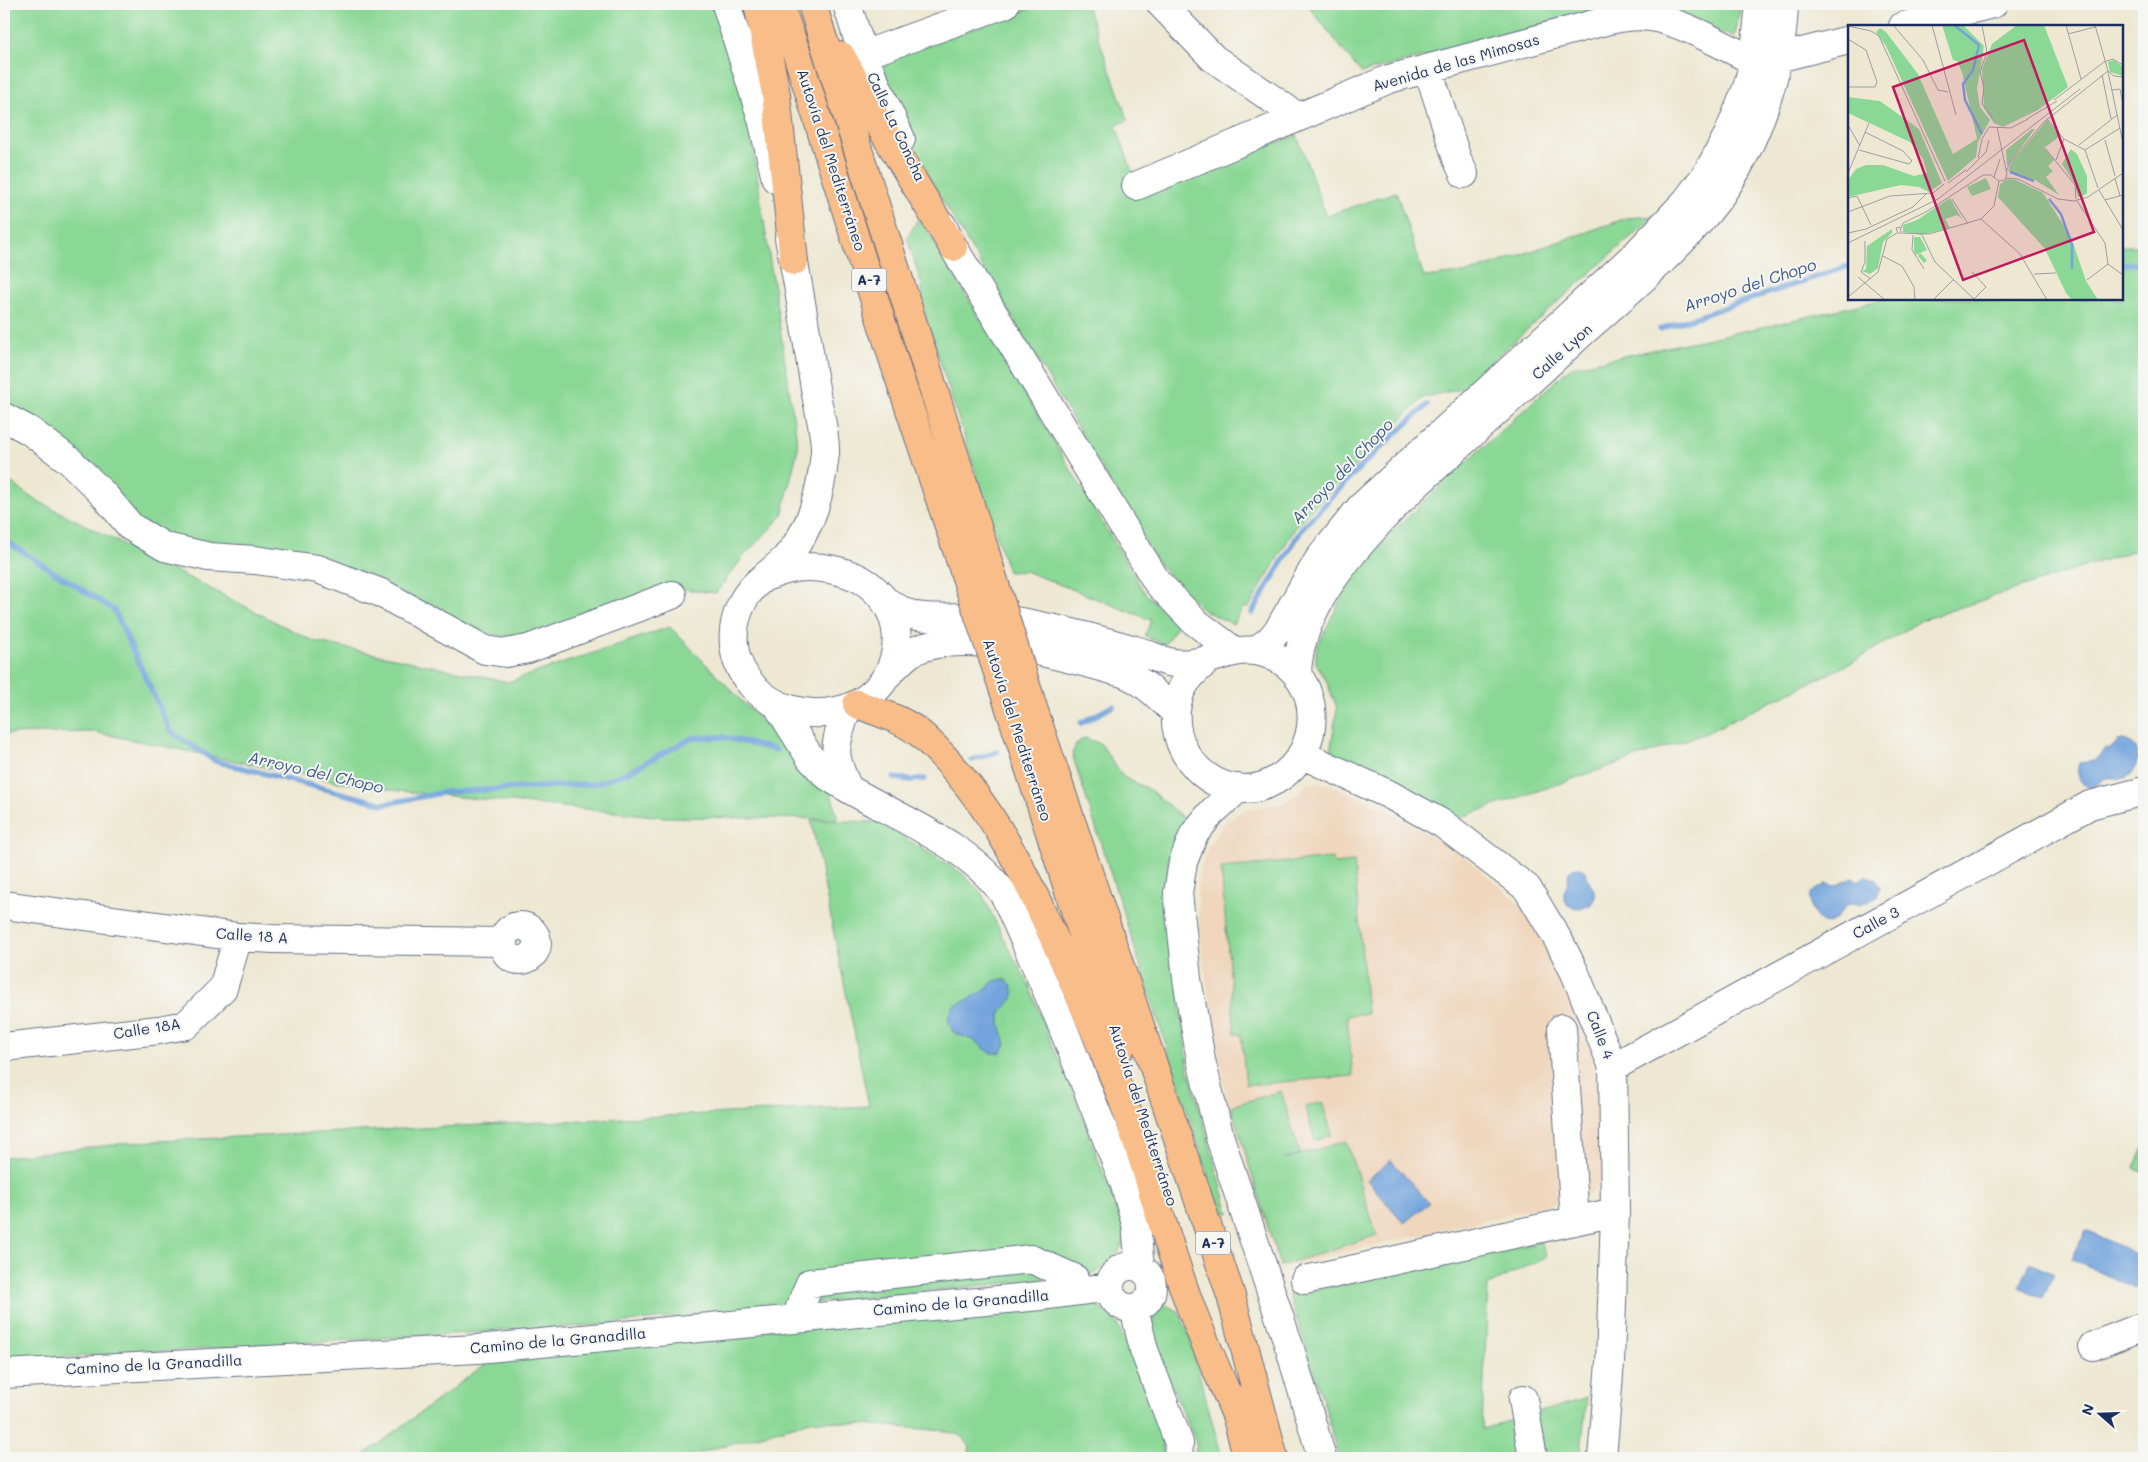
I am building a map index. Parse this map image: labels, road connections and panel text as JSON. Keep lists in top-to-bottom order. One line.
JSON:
{"streets":{"highway":["Autovía del Mediterráneo","A-7"],"street":["Avenida de las Mimosas","Calle La Concha","Calle Lyon","Calle 3","Calle 18 A","Calle 18A","Calle 4","Camino de la Granadilla"]},"crossings":[["Avenida de las Mimosas","Calle Lyon"],["Calle La Concha","Calle Lyon"],["Calle La Concha","Calle 4"],["Calle Lyon","Calle 4"],["Calle 3","Calle 4"],["Calle 18 A","Calle 18A"]],"water":["Arroyo del Chopo"],"north":"left"}
